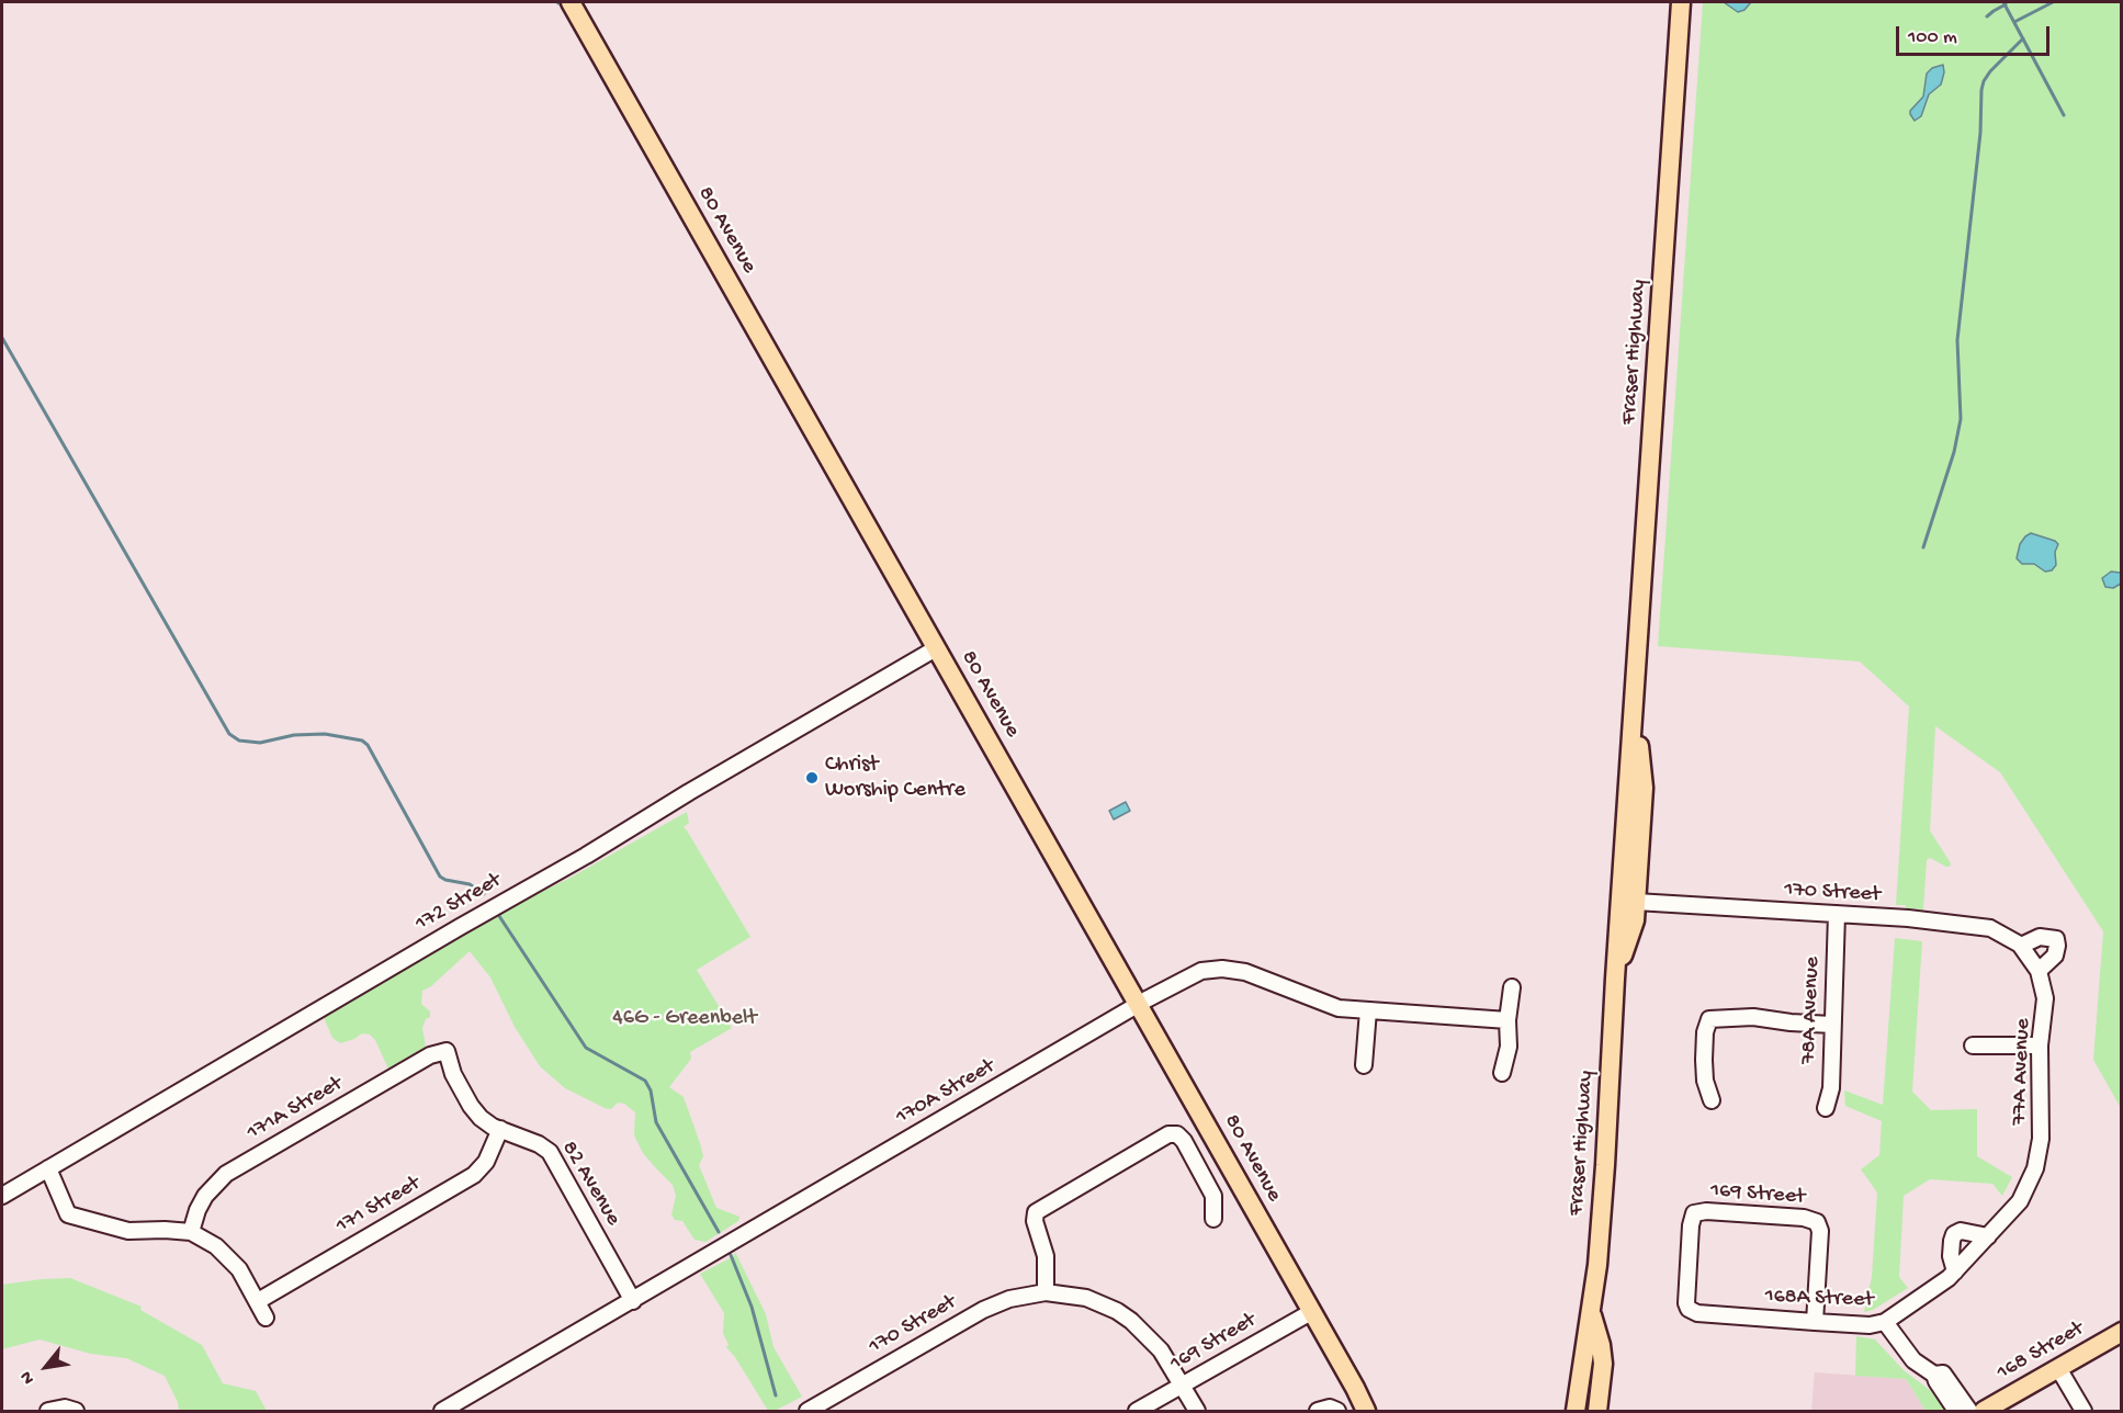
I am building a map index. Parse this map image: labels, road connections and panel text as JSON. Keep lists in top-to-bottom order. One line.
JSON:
{"streets":{"main road":["80 Avenue","Fraser Highway","168 Street"],"street":["170 Street","172 Street","78A Avenue","77A Avenue","170A Street","171A Street","82 Avenue","169 Street","171 Street","168A Street"]},"crossings":[["80 Avenue","172 Street"],["80 Avenue","170A Street"],["80 Avenue","169 Street"],["Fraser Highway","170 Street"],["170 Street","78A Avenue"],["170 Street","77A Avenue"],["170 Street","169 Street"],["77A Avenue","168A Street"],["170A Street","82 Avenue"],["171A Street","82 Avenue"],["82 Avenue","171 Street"],["169 Street","168A Street"]],"parks":["46G - Greenbelt"],"places":["Christ Worship Centre"],"scale_bar":"100 m","north":"bottom left"}
